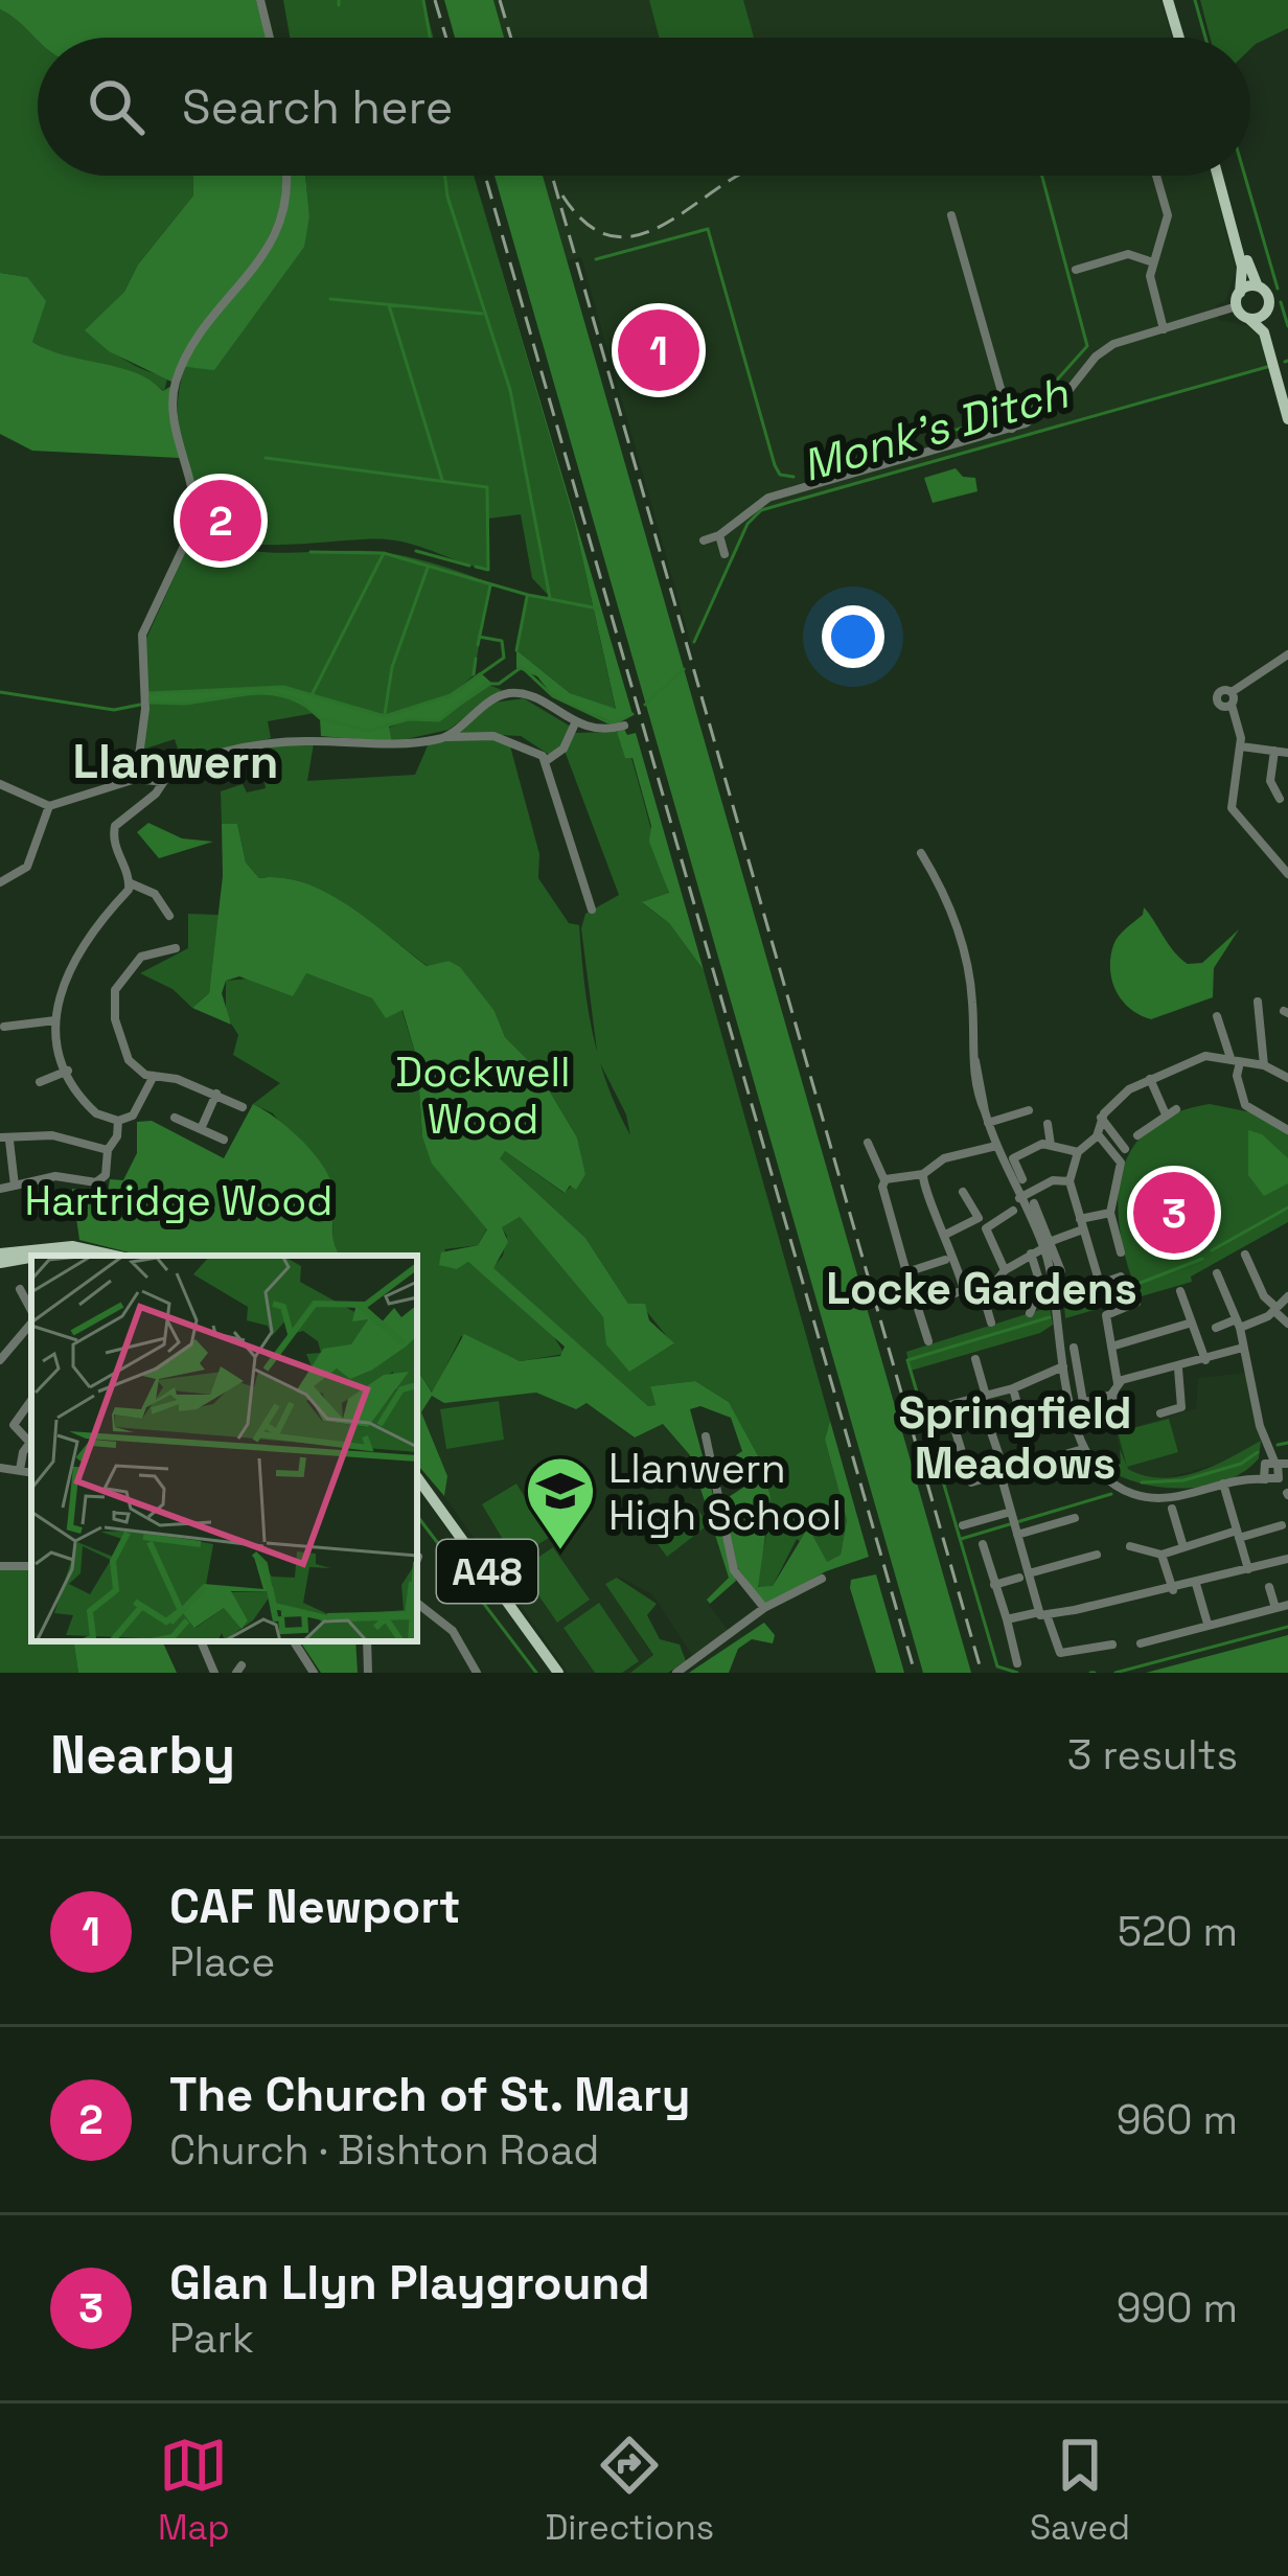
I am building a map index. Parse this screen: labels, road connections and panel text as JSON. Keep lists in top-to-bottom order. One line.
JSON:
{"streets":{"main road":["A48"]},"districts":["Llanwern","Locke Gardens","Springfield Meadows"],"water":["Monk's Ditch"],"parks":["Dockwell Wood","Hartridge Wood"],"places":{"school or university":["Llanwern High School"]},"page":{"search":"Search here","pins":["1","2","3"],"heading":["Nearby","3 results"],"list":[{"mark":"1","name":"CAF Newport","note":"Place","value":"520 m"},{"mark":"2","name":"The Church of St. Mary","note":"Church · Bishton Road","value":"960 m"},{"mark":"3","name":"Glan Llyn Playground","note":"Park","value":"990 m"}],"nav":["Map","Directions","Saved"]}}
